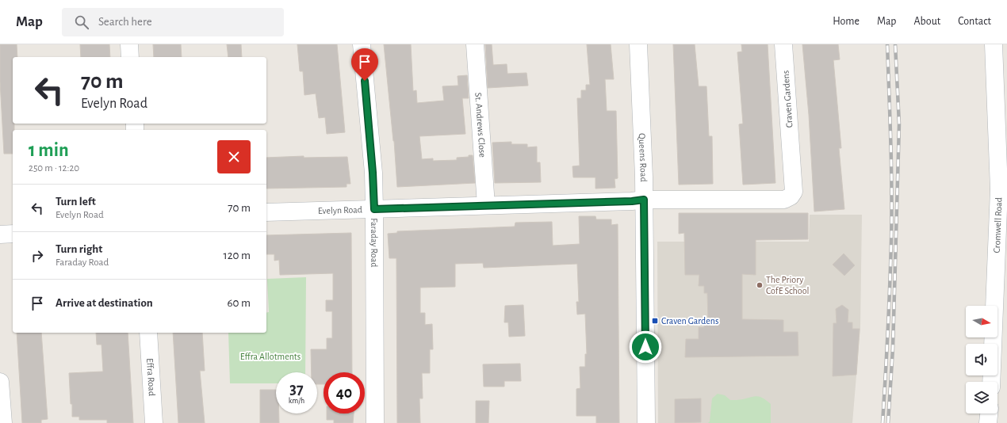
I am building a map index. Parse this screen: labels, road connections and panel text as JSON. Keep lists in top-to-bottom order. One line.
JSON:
{"streets":{"street":["Craven Gardens","St. Andrews Close","Queens Road","Evelyn Road","Cromwell Road","Faraday Road","Effra Road"]},"crossings":[["Craven Gardens","Queens Road"],["Craven Gardens","Evelyn Road"],["St. Andrews Close","Evelyn Road"],["Queens Road","Evelyn Road"],["Evelyn Road","Faraday Road"]],"parks":["Effra Allotments"],"places":{"other":["The Priory CofE School"],"transit":["Craven Gardens"]},"north":"right","page":{"header":"Map","search":"Search here","nav":["Home","Map","About","Contact"],"turn":["70 m","Evelyn Road"],"heading":["1 min","250 m · 12:20"],"list":[{"name":"Turn left","note":"Evelyn Road","value":"70 m"},{"name":"Turn right","note":"Faraday Road","value":"120 m"},{"name":"Arrive at destination","value":"60 m"}],"speed":"37 km/h","limit":"40"}}
